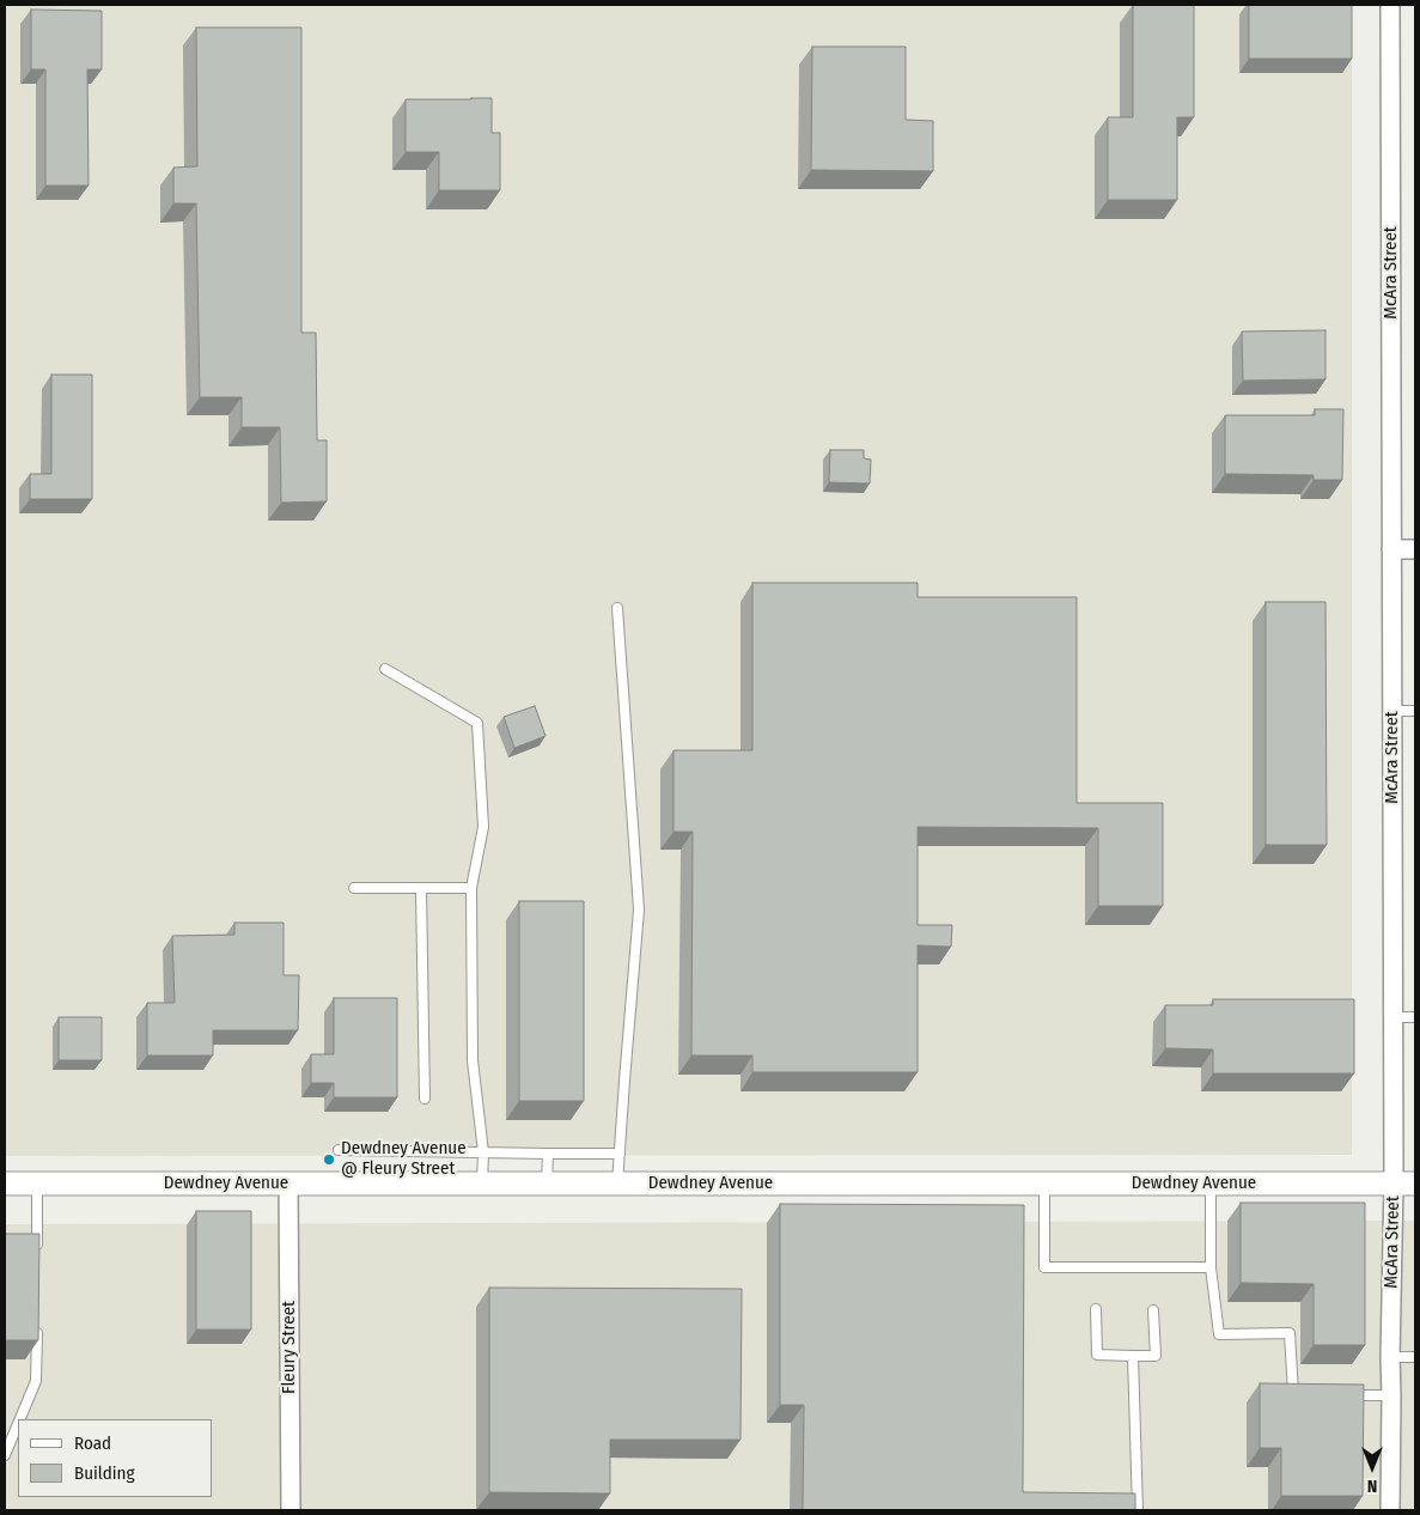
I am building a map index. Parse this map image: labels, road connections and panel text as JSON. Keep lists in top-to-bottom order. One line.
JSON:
{"streets":{"street":["McAra Street","Dewdney Avenue","Fleury Street"]},"crossings":[["McAra Street","Dewdney Avenue"],["Dewdney Avenue","Fleury Street"]],"places":["Dewdney Avenue @ Fleury Street"],"legend":["Road","Building"],"north":"bottom"}
